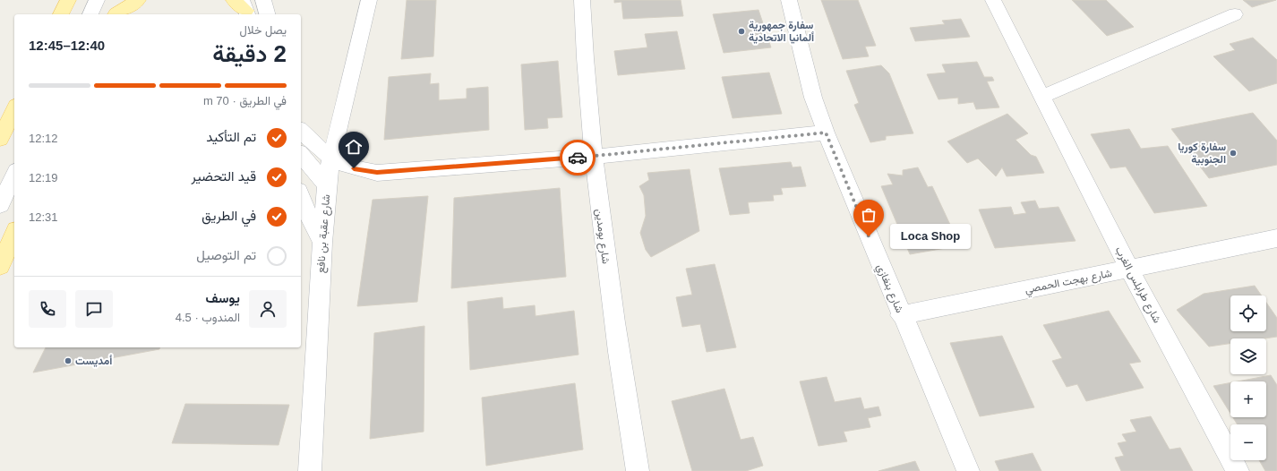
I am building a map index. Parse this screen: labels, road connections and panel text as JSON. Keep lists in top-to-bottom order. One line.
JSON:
{"streets":{"street":["شارع عقبة بن نافع","شارع بومدين","شارع بهجت الحمصي","شارع طرابلس الغرب","شارع بنغازي"]},"crossings":[["شارع بهجت الحمصي","شارع طرابلس الغرب"],["شارع بهجت الحمصي","شارع بنغازي"]],"places":["سفارة جمهورية ألمانيا الاتحادية","سفارة كوريا الجنوبية","Loca Shop","أمديست"],"page":{"heading":["2 دقيقة","يصل خلال","12:40–12:45"],"panel":["يوسف","المندوب · 4.5"],"bar":"في الطريق · 70 m","list":[["تم التأكيد","12:12"],["قيد التحضير","12:19"],["في الطريق","12:31"],"تم التوصيل"],"bubble":"Loca Shop","map_buttons":["+","−"]}}
